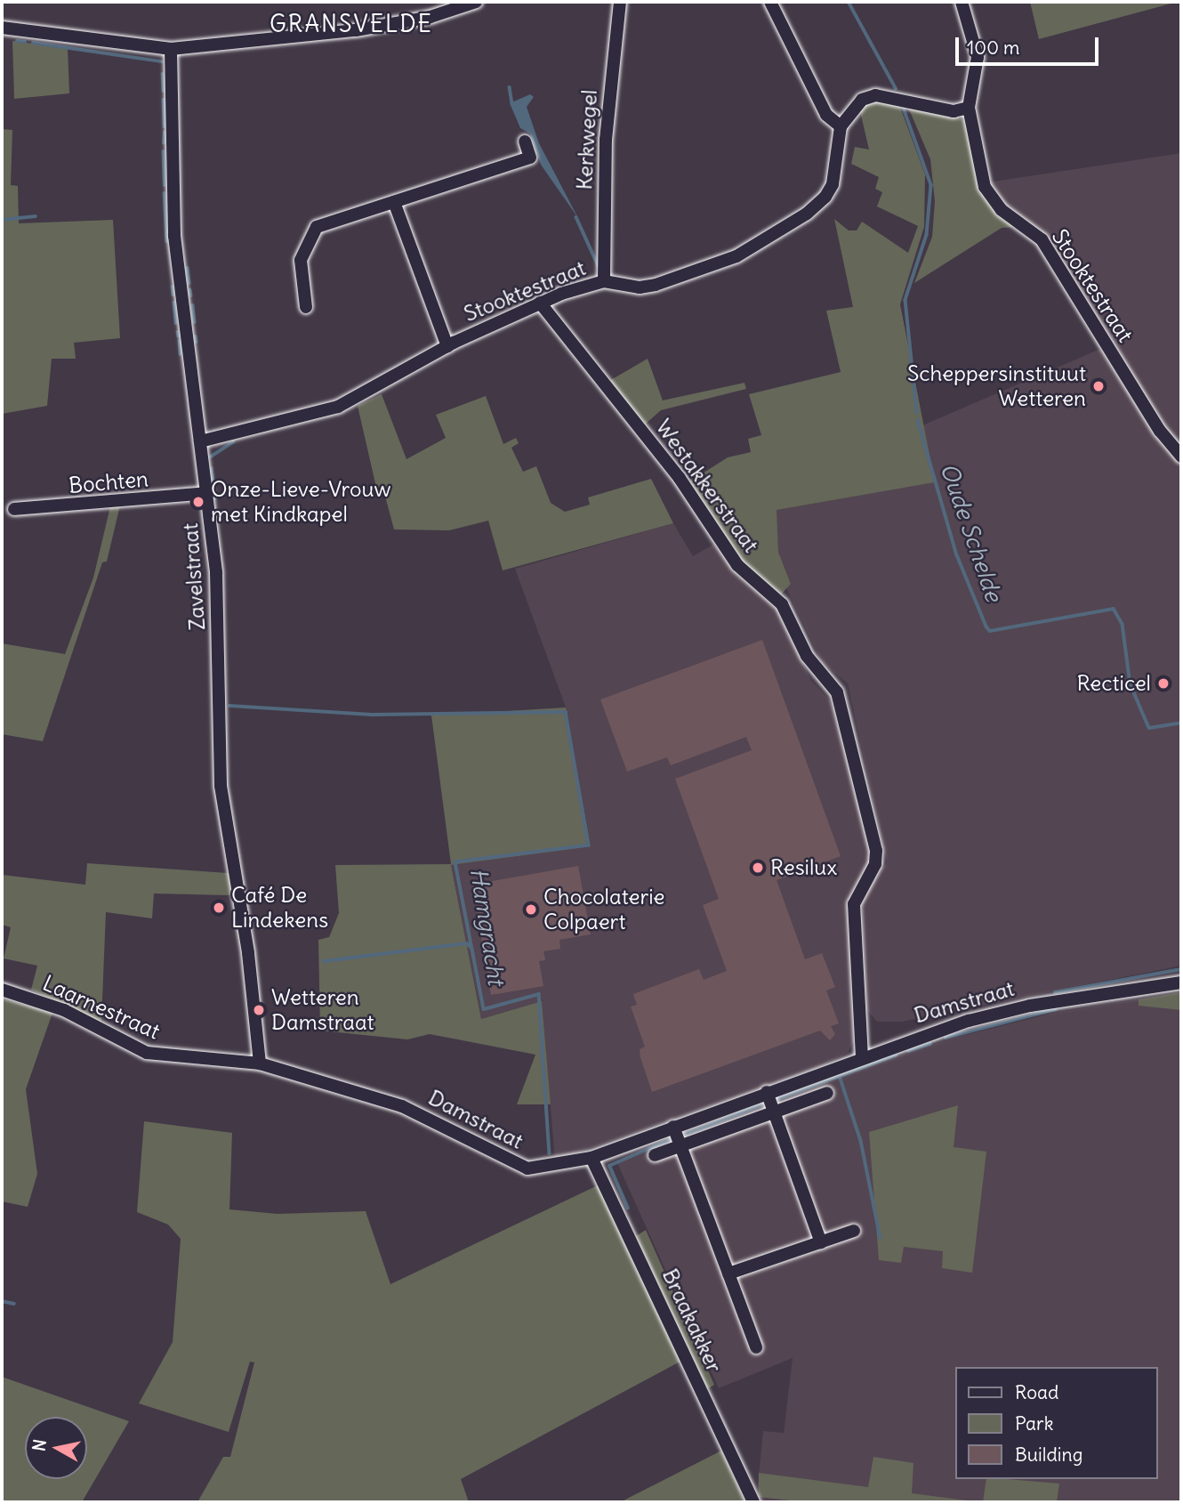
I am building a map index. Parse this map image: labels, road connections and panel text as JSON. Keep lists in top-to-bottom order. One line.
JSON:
{"streets":{"street":["Kerkwegel","Stooktestraat","Bochten","Westakkerstraat","Zavelstraat","Damstraat","Laarnestraat","Braakakker"]},"crossings":[["Kerkwegel","Stooktestraat"],["Stooktestraat","Westakkerstraat"],["Stooktestraat","Zavelstraat"],["Bochten","Zavelstraat"],["Westakkerstraat","Damstraat"],["Zavelstraat","Damstraat"],["Zavelstraat","Laarnestraat"],["Damstraat","Laarnestraat"],["Damstraat","Braakakker"]],"districts":["GRANSVELDE"],"water":["Oude Schelde","Hamgracht"],"places":["Scheppersinstituut Wetteren","Onze-Lieve-Vrouw met Kindkapel","Recticel","Resilux","Café De Lindekens","Chocolaterie Colpaert","Wetteren Damstraat"],"legend":["Road","Park","Building"],"scale_bar":"100 m","north":"left"}
